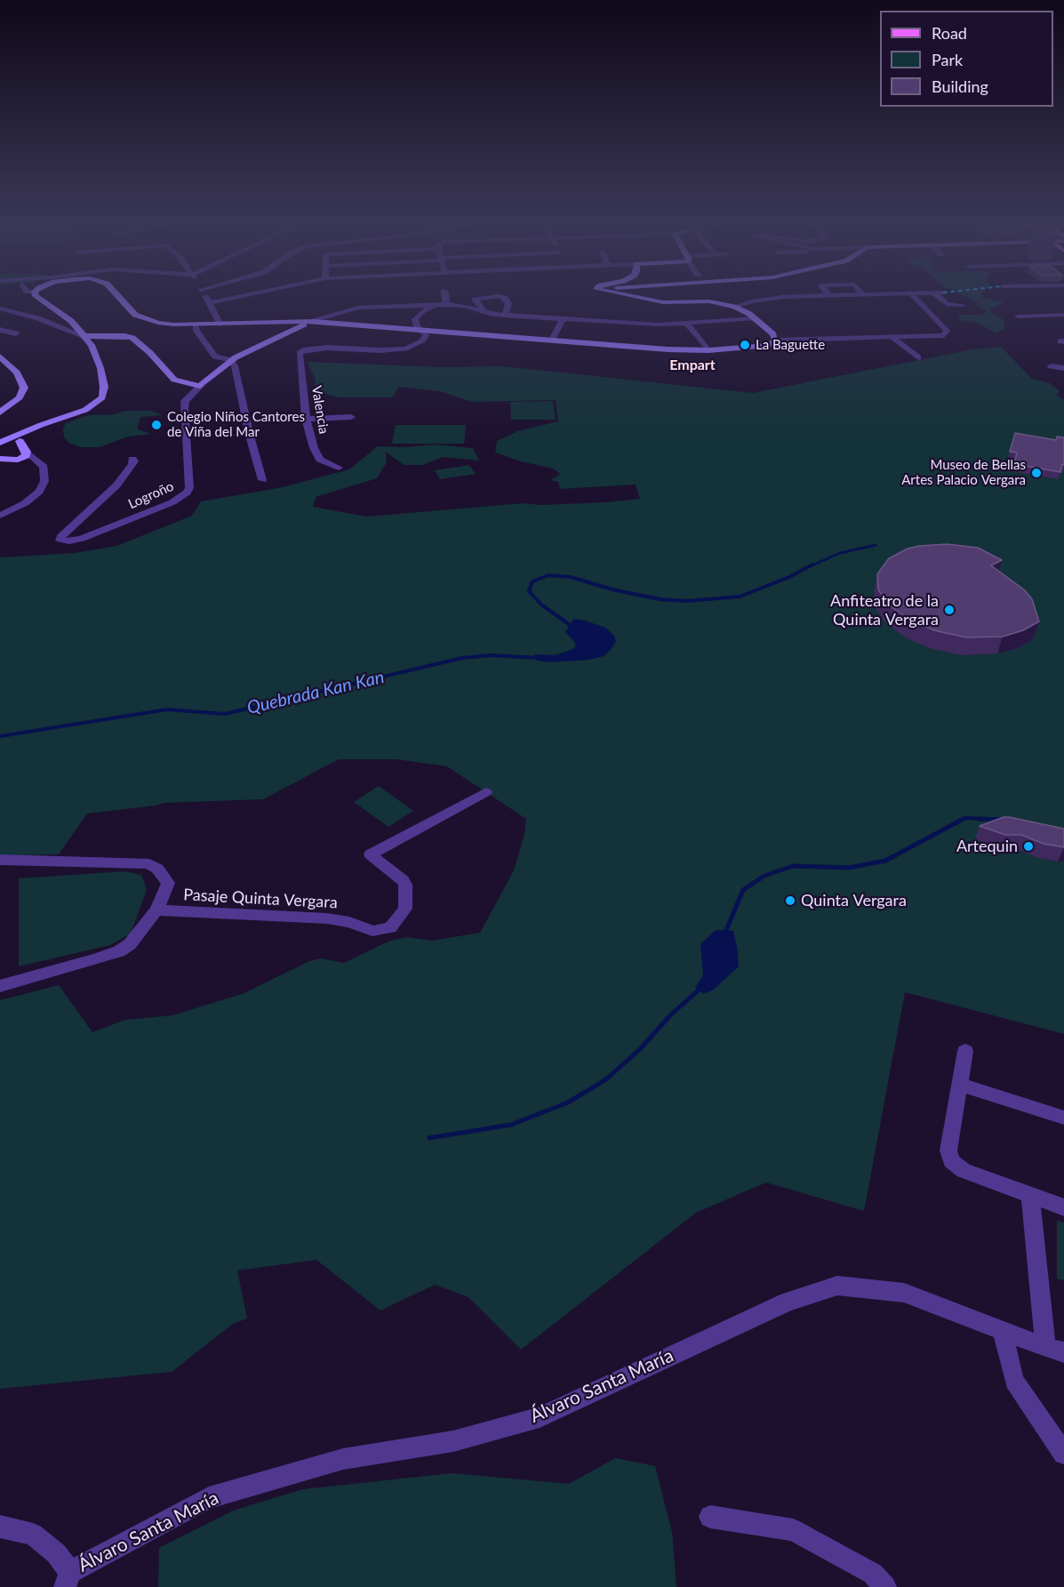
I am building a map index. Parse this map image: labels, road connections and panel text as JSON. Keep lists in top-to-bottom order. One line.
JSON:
{"streets":{"street":["Valencia","Logroño","Pasaje Quinta Vergara","Álvaro Santa María"]},"districts":["Empart"],"water":["Quebrada Kan Kan"],"places":["La Baguette","Colegio Niños Cantores de Viña del Mar","Museo de Bellas Artes Palacio Vergara","Anfiteatro de la Quinta Vergara","Artequin","Quinta Vergara"],"legend":["Road","Park","Building"]}
